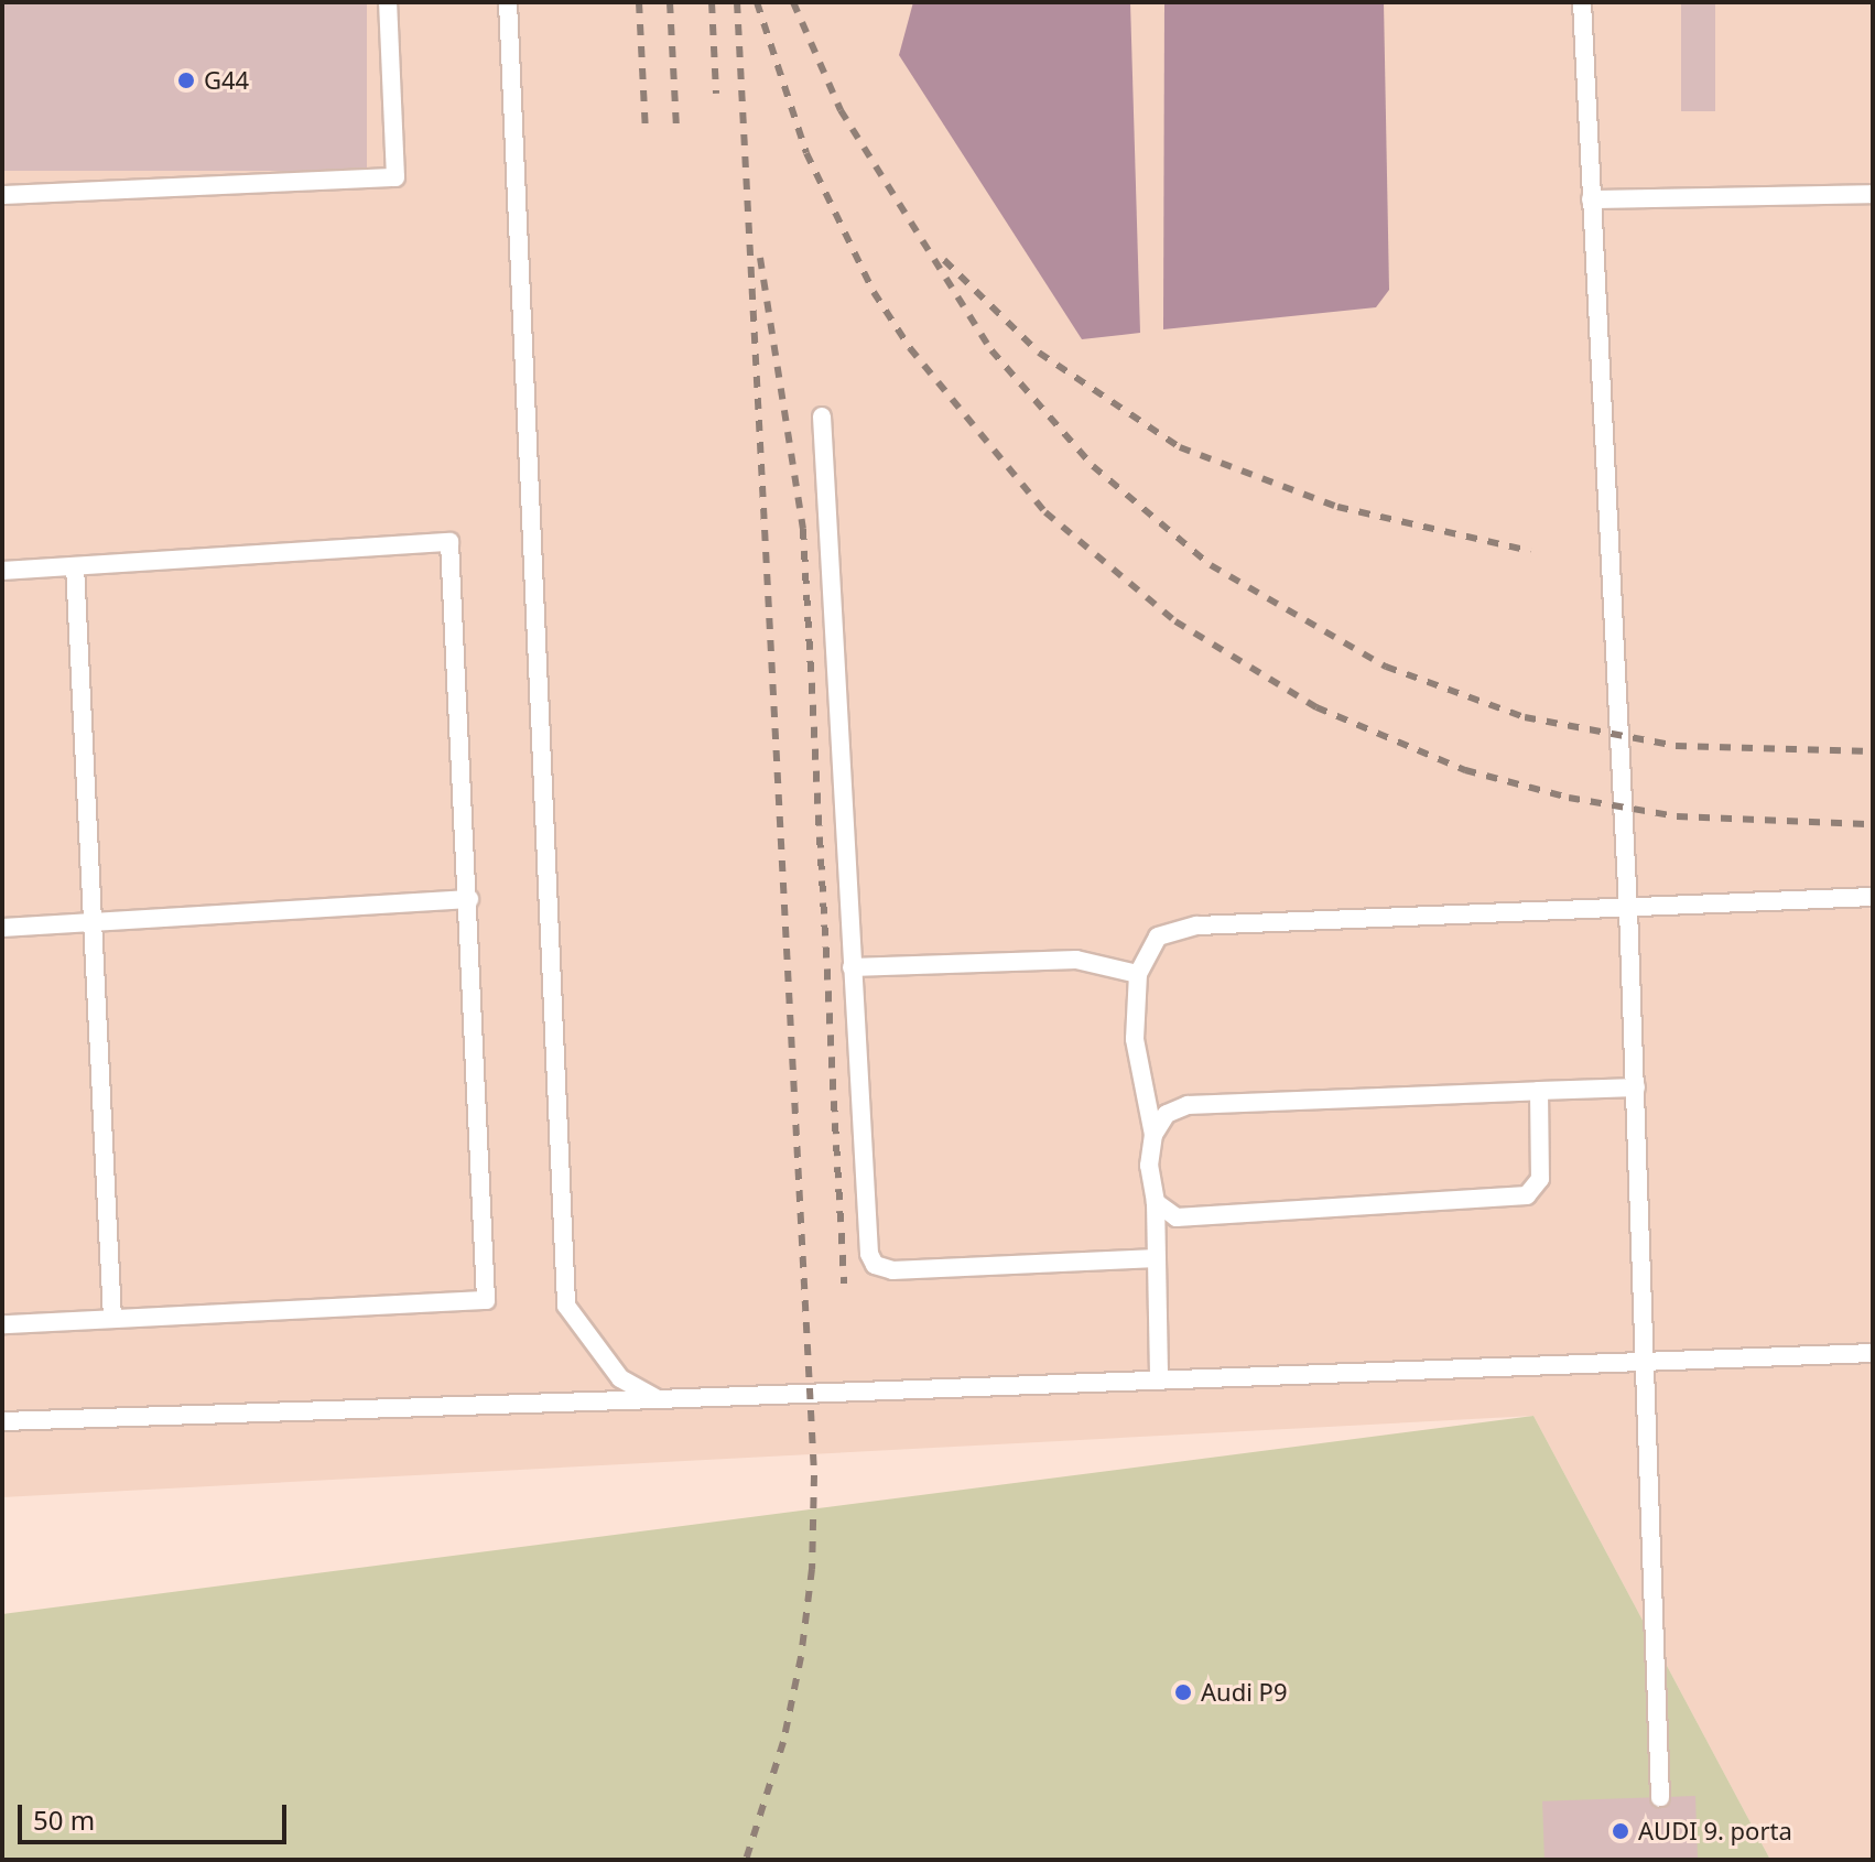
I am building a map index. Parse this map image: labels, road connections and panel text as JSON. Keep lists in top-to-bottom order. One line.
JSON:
{"places":["G44","Audi P9","AUDI 9. porta"],"scale_bar":"50 m"}
